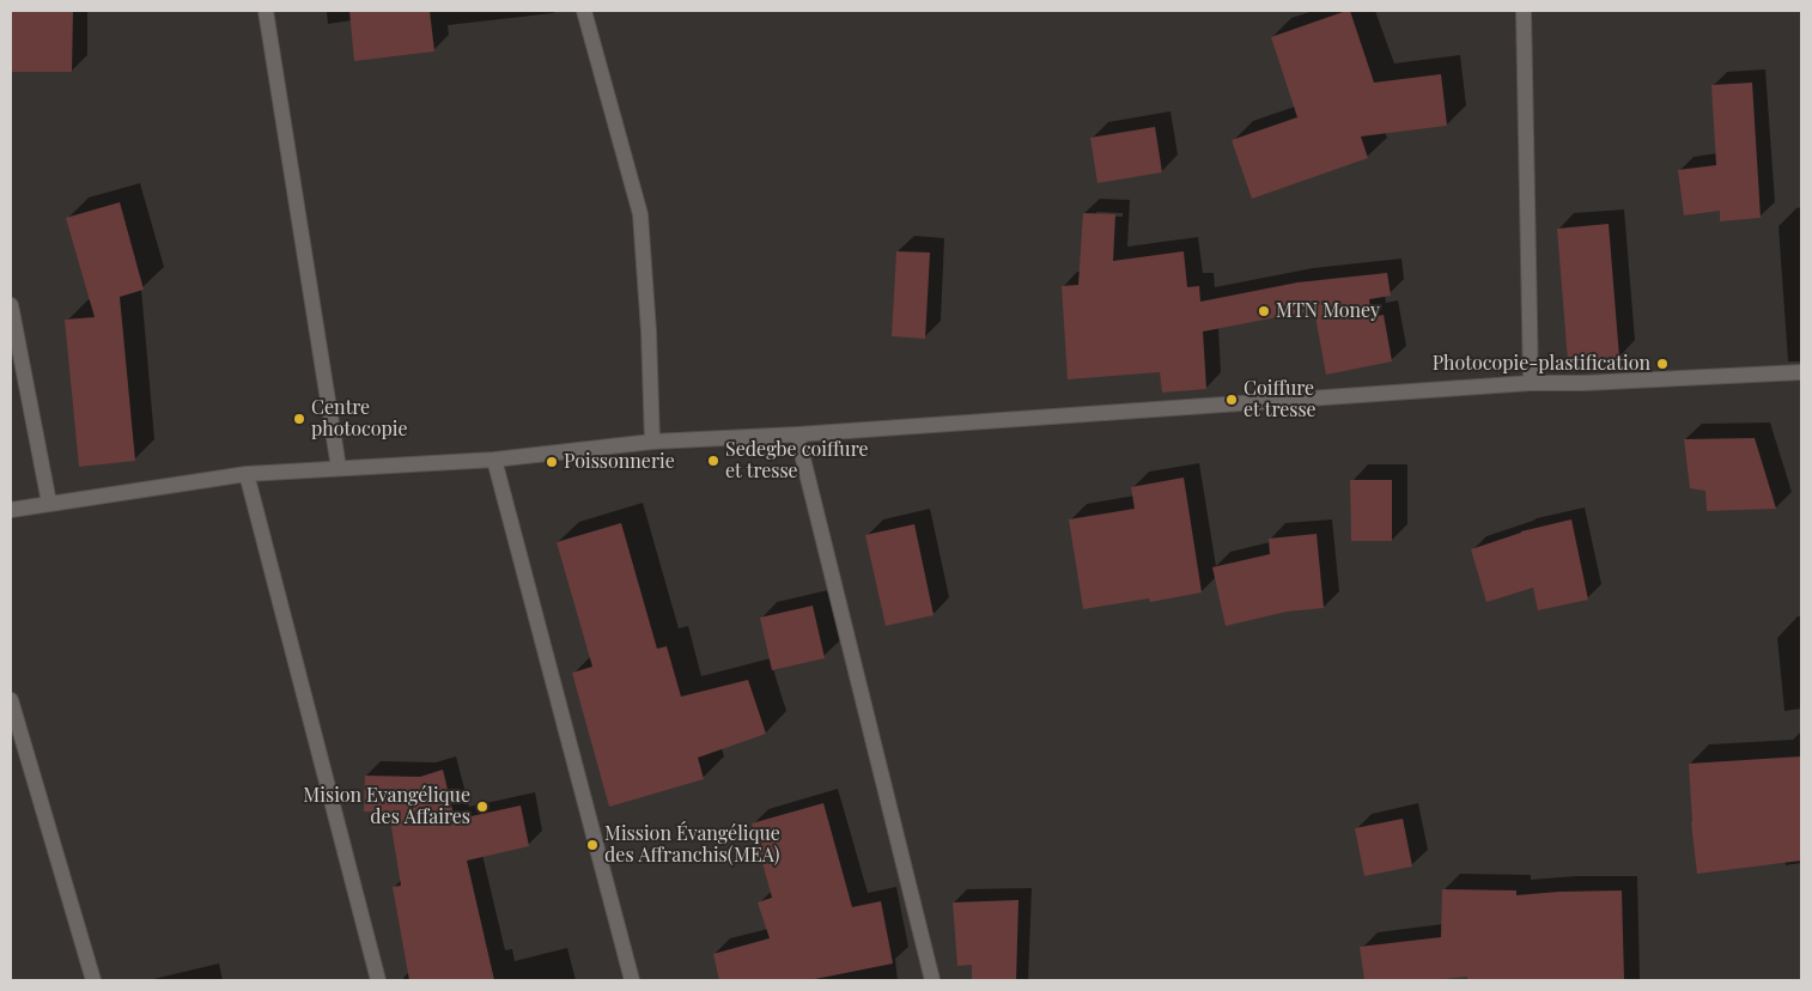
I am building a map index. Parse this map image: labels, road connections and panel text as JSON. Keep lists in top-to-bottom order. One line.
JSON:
{"places":["MTN Money","Photocopie-plastification","Coiffure et tresse","Centre photocopie","Sedegbe coiffure et tresse","Poissonnerie","Mision Evangélique des Affaires","Mission Évangélique des Affranchis(MEA)"]}
